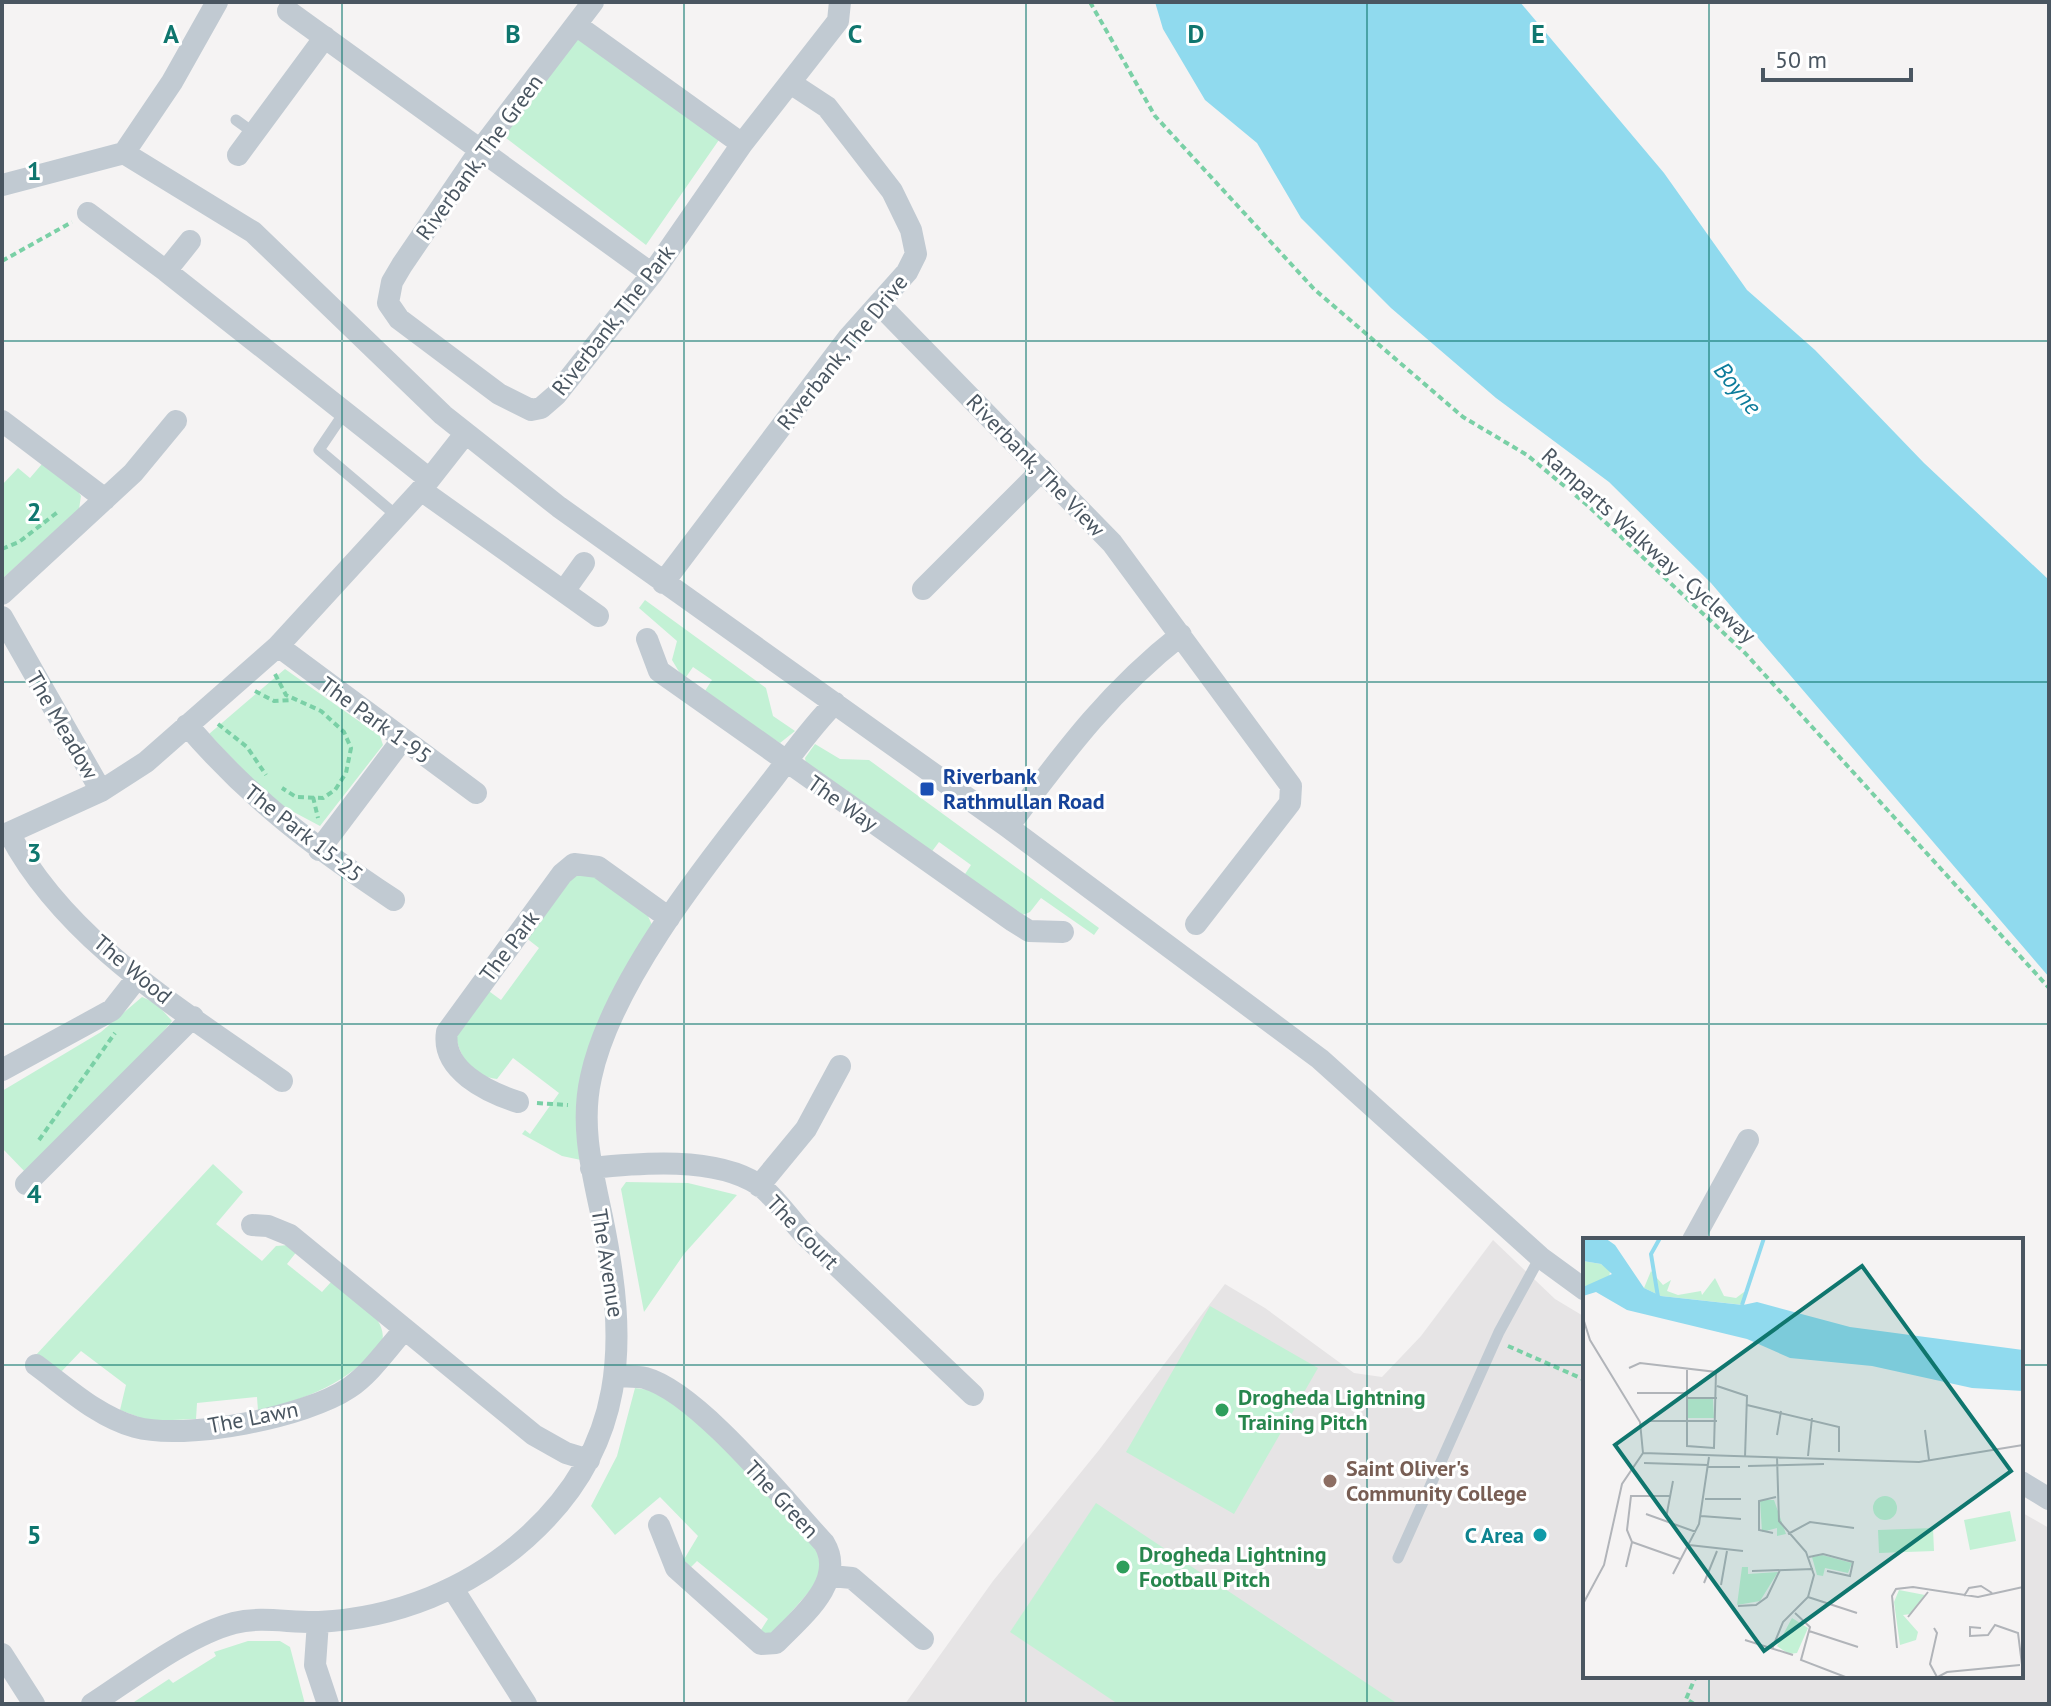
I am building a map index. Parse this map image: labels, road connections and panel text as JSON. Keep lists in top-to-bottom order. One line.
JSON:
{"streets":{"street":["Riverbank, The Green","Riverbank, The Park","Riverbank, The Drive","Riverbank, The View","The Park 1-95","The Meadow","The Way","The Park 15-25","The Park","The Wood","The Court","The Avenue","The Lawn","The Green"],"path":["Ramparts Walkway - Cycleway"]},"crossings":[["Riverbank, The Green","Riverbank, The Park"],["Riverbank, The Park","Riverbank, The Drive"],["Riverbank, The Drive","Riverbank, The View"],["The Way","The Avenue"],["The Park","The Avenue"],["The Court","The Avenue"],["The Avenue","The Green"]],"water":["Boyne"],"places":{"transit":["Riverbank Rathmullan Road"],"other":["Drogheda Lightning Training Pitch","Saint Oliver's Community College","C Area","Drogheda Lightning Football Pitch"]},"scale_bar":"50 m","grid":{"columns":["A","B","C","D","E"],"rows":["1","2","3","4","5"]}}
